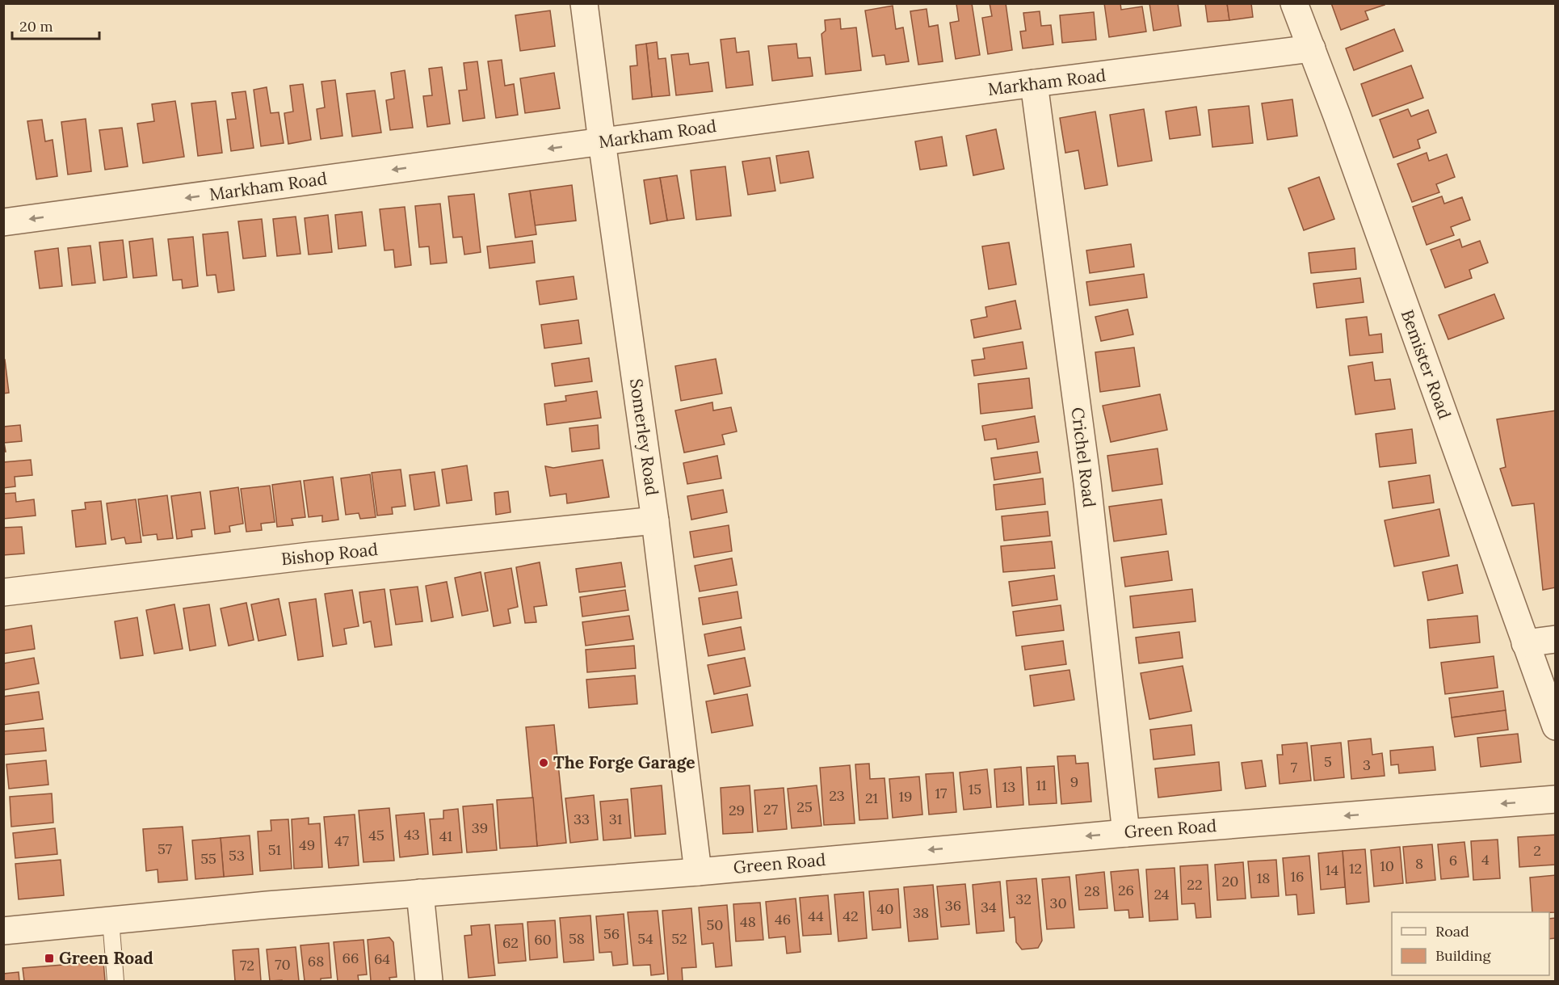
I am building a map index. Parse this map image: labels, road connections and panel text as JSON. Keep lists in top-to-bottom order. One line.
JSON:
{"streets":{"street":["Markham Road","Bemister Road","Somerley Road","Crichel Road","Bishop Road","Green Road"]},"crossings":[["Markham Road","Bemister Road"],["Markham Road","Somerley Road"],["Markham Road","Crichel Road"],["Somerley Road","Bishop Road"],["Somerley Road","Green Road"],["Crichel Road","Green Road"]],"one_way":["Markham Road","Green Road"],"places":{"other":["The Forge Garage"],"transit":["Green Road"]},"house_numbers":["5","3","7","9","11","13","15","17","23","19","21","25","27","29","33","31","39","43","45","41","47","49","57","51","2","53","55","4","6","8","10","12","14","16","18","20","22","26","28","24","32","30","36","34","40","38","44","42","46","48","50","56","58","54","52","60","62","66","64","68","70","72"],"legend":["Road","Building"],"scale_bar":"20 m"}
